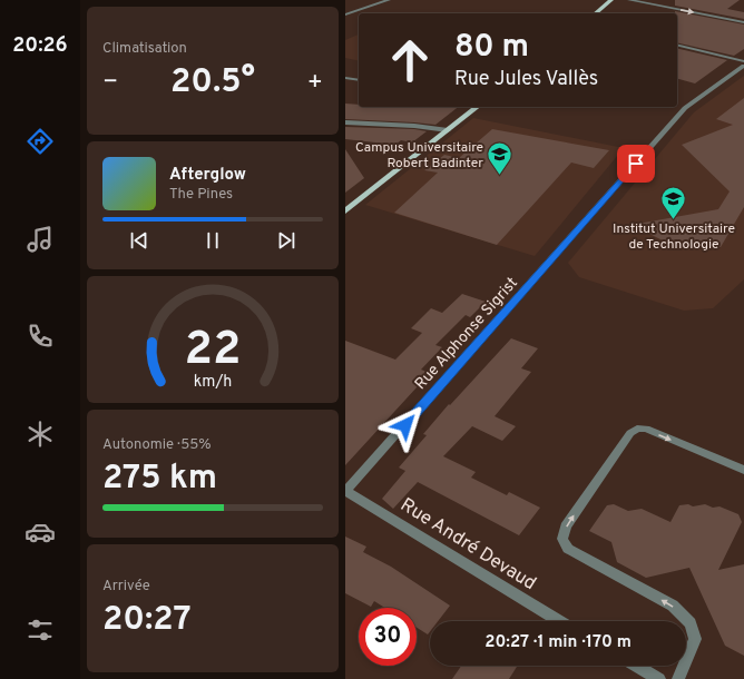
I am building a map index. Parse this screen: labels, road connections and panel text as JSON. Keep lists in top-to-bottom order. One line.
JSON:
{"streets":{"street":["Rue Alphonse Sigrist","Rue André Devaud"]},"crossings":[["Rue Alphonse Sigrist","Rue André Devaud"]],"places":{"school or university":["Campus Universitaire Robert Badinter","Institut Universitaire de Technologie"]},"page":{"tabs":"20:26","tile":["Climatisation",["Autonomie · 55%","275 km"],["Arrivée","20:27"]],"turn":["80 m","Rue Jules Vallès"],"heat":["−","20.5°","+"],"song":["Afterglow","The Pines"],"limit":"30","trip":"20:27 · 1 min · 170 m","gauge":["22","km/h"]}}
